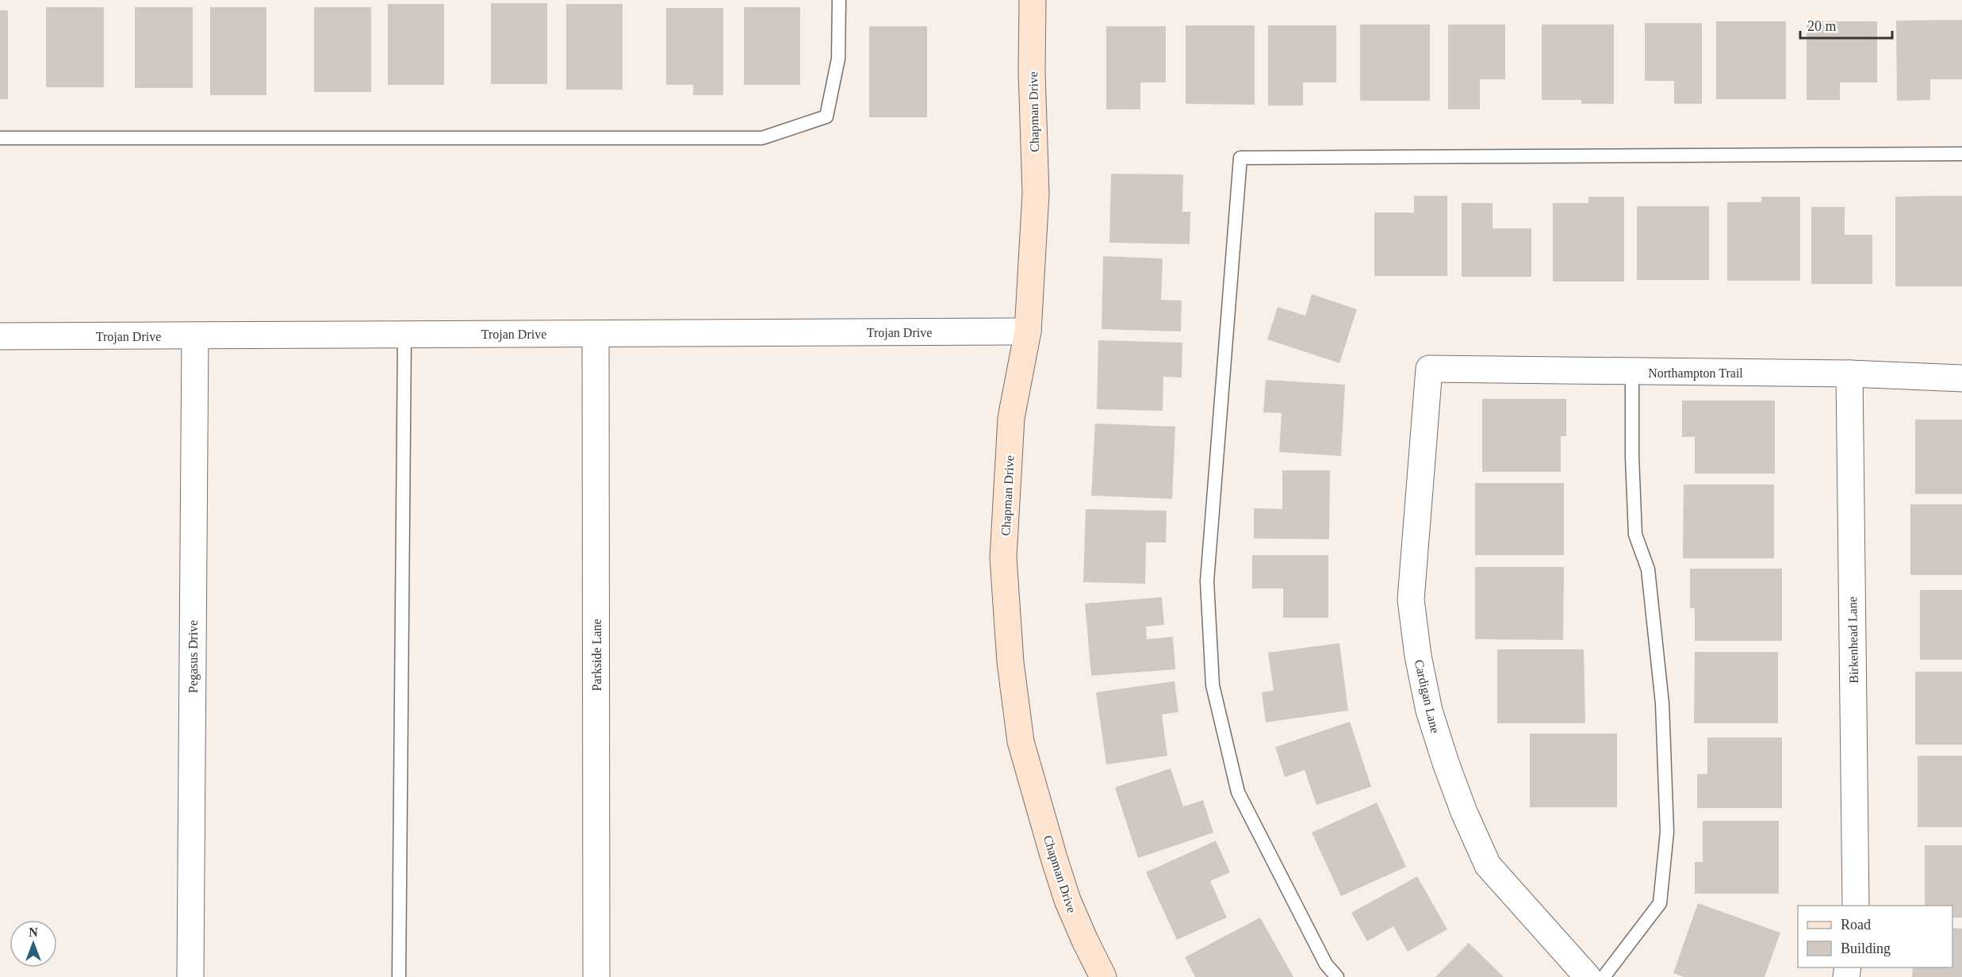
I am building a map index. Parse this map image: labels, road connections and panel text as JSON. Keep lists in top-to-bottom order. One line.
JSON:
{"streets":{"street":["Chapman Drive","Trojan Drive","Northampton Trail","Birkenhead Lane","Parkside Lane","Pegasus Drive","Cardigan Lane"]},"crossings":[["Chapman Drive","Trojan Drive"],["Trojan Drive","Parkside Lane"],["Trojan Drive","Pegasus Drive"],["Northampton Trail","Birkenhead Lane"],["Northampton Trail","Cardigan Lane"]],"legend":["Road","Building"],"scale_bar":"20 m","north":"top"}
